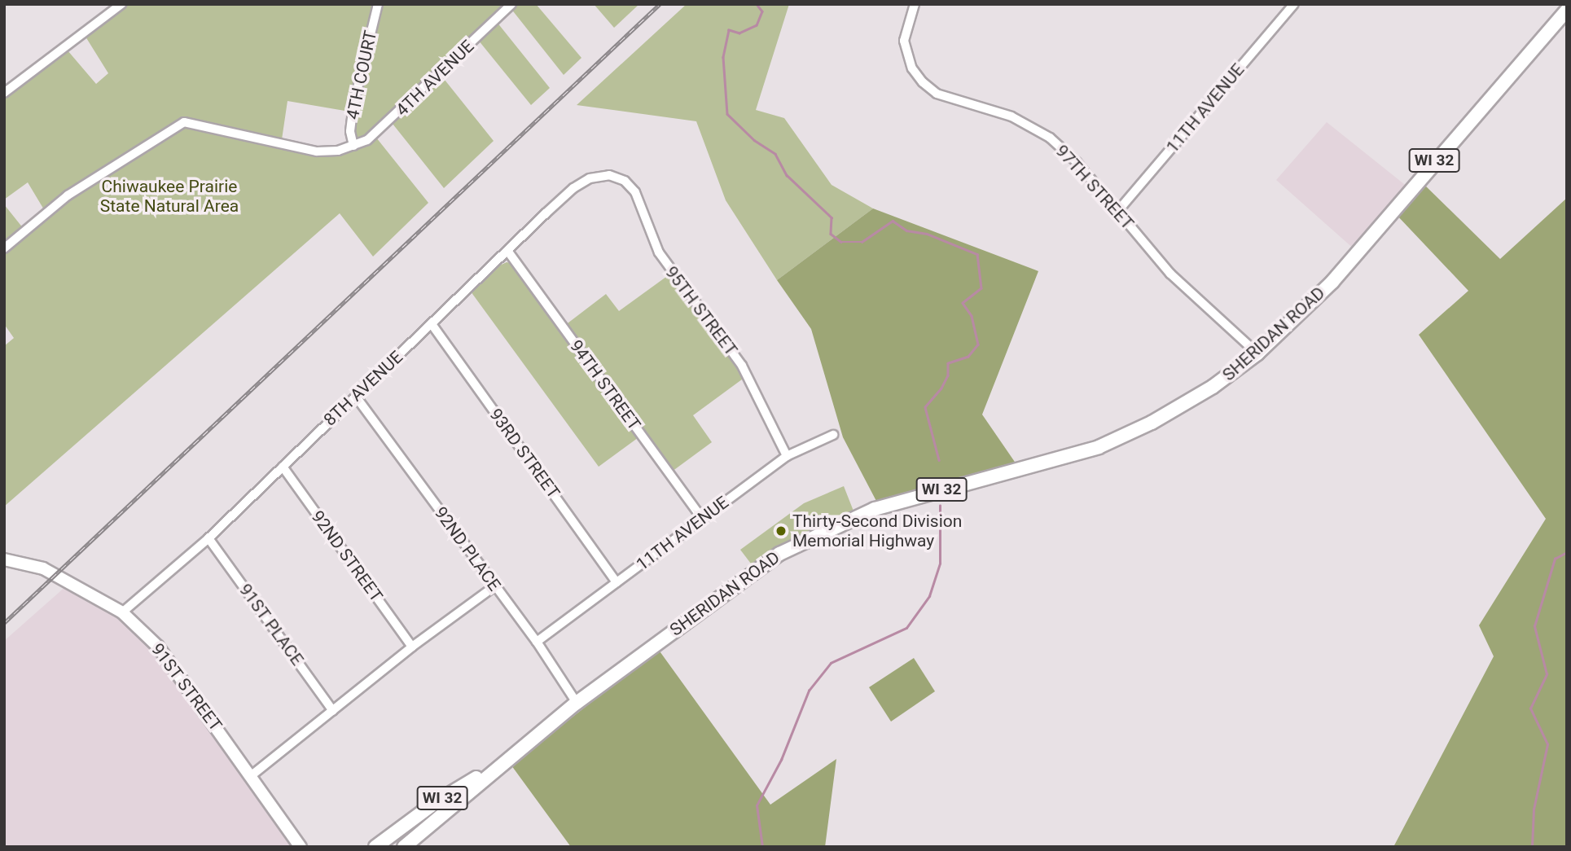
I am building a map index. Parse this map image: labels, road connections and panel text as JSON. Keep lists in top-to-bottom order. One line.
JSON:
{"streets":{"main road":["WI 32","SHERIDAN ROAD"],"street":["4TH COURT","4TH AVENUE","11TH AVENUE","97TH STREET","95TH STREET","94TH STREET","8TH AVENUE","93RD STREET","92ND PLACE","92ND STREET","91ST PLACE","91ST STREET"]},"crossings":[["4TH COURT","4TH AVENUE"],["11TH AVENUE","97TH STREET"],["11TH AVENUE","95TH STREET"],["11TH AVENUE","94TH STREET"],["11TH AVENUE","93RD STREET"],["11TH AVENUE","92ND PLACE"],["97TH STREET","SHERIDAN ROAD"],["95TH STREET","8TH AVENUE"],["SHERIDAN ROAD","92ND PLACE"],["94TH STREET","8TH AVENUE"],["8TH AVENUE","93RD STREET"],["8TH AVENUE","92ND PLACE"],["8TH AVENUE","92ND STREET"],["8TH AVENUE","91ST PLACE"],["8TH AVENUE","91ST STREET"]],"parks":["Chiwaukee Prairie State Natural Area"],"places":["Thirty-Second Division Memorial Highway"]}
